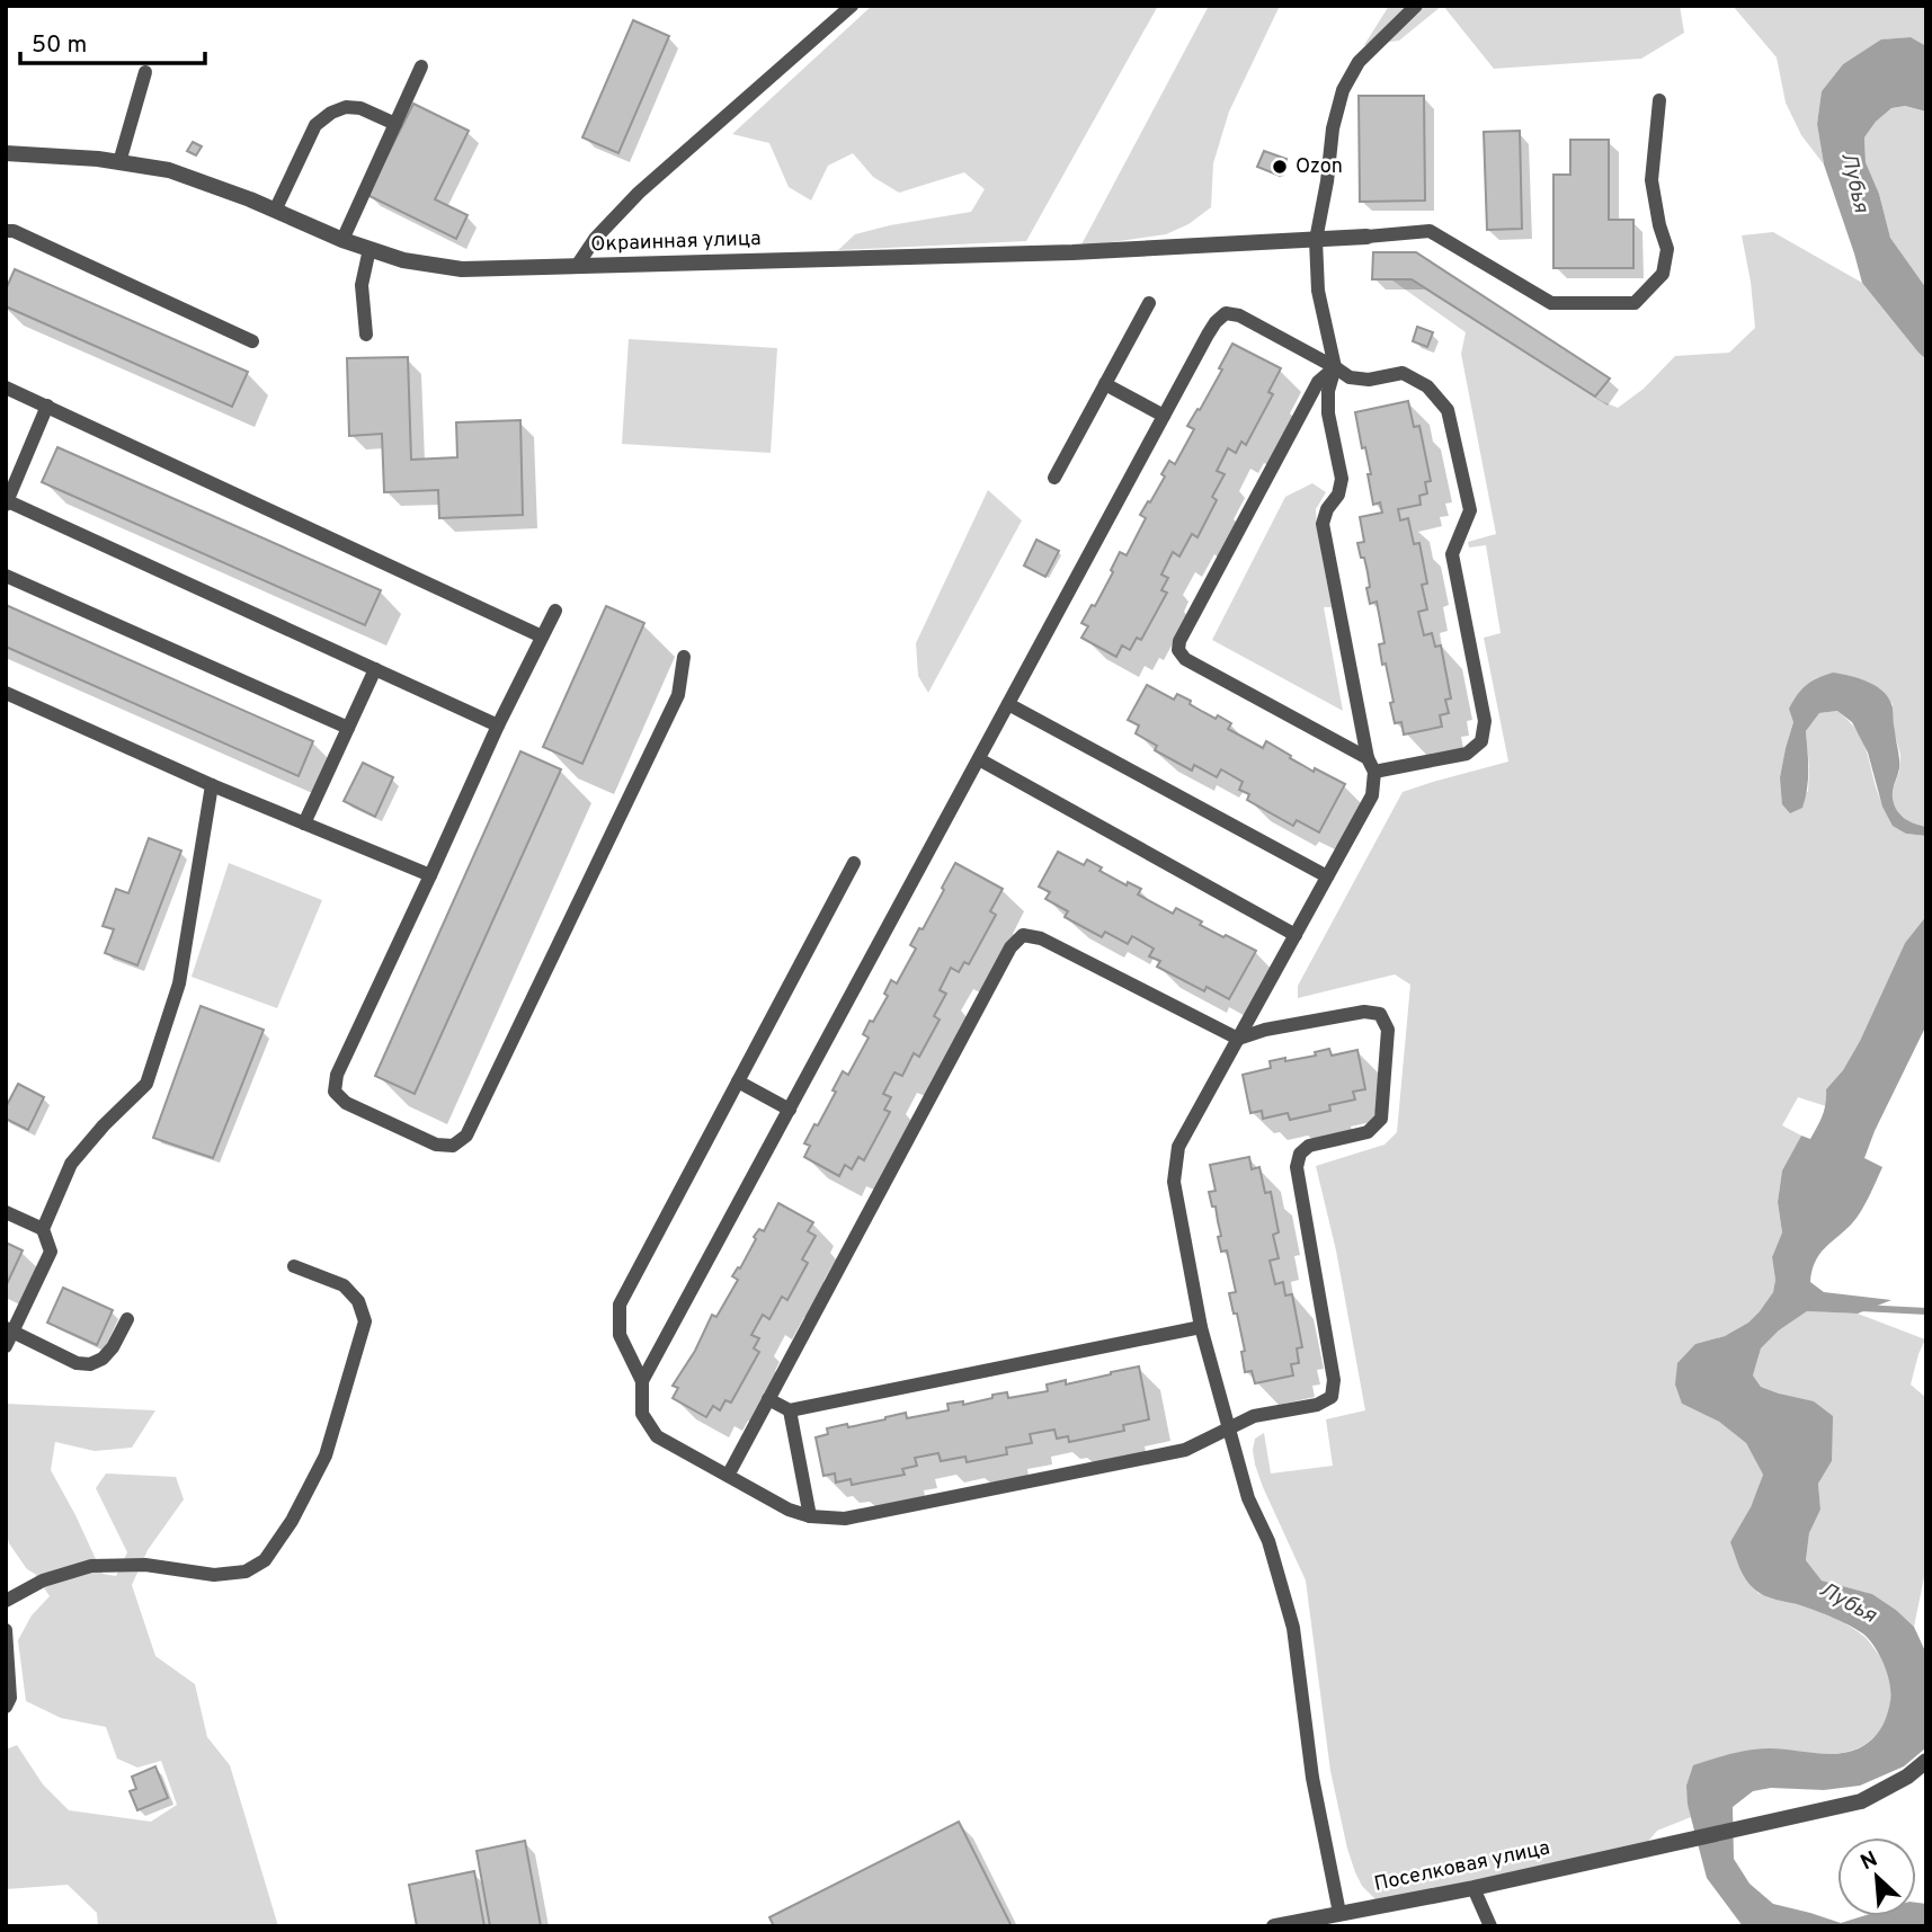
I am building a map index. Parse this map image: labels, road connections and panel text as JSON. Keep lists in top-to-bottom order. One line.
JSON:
{"streets":{"street":["Окраинная улица","Поселковая улица"]},"water":["Лубья"],"places":["Ozon"],"scale_bar":"50 m","north":"top left"}
